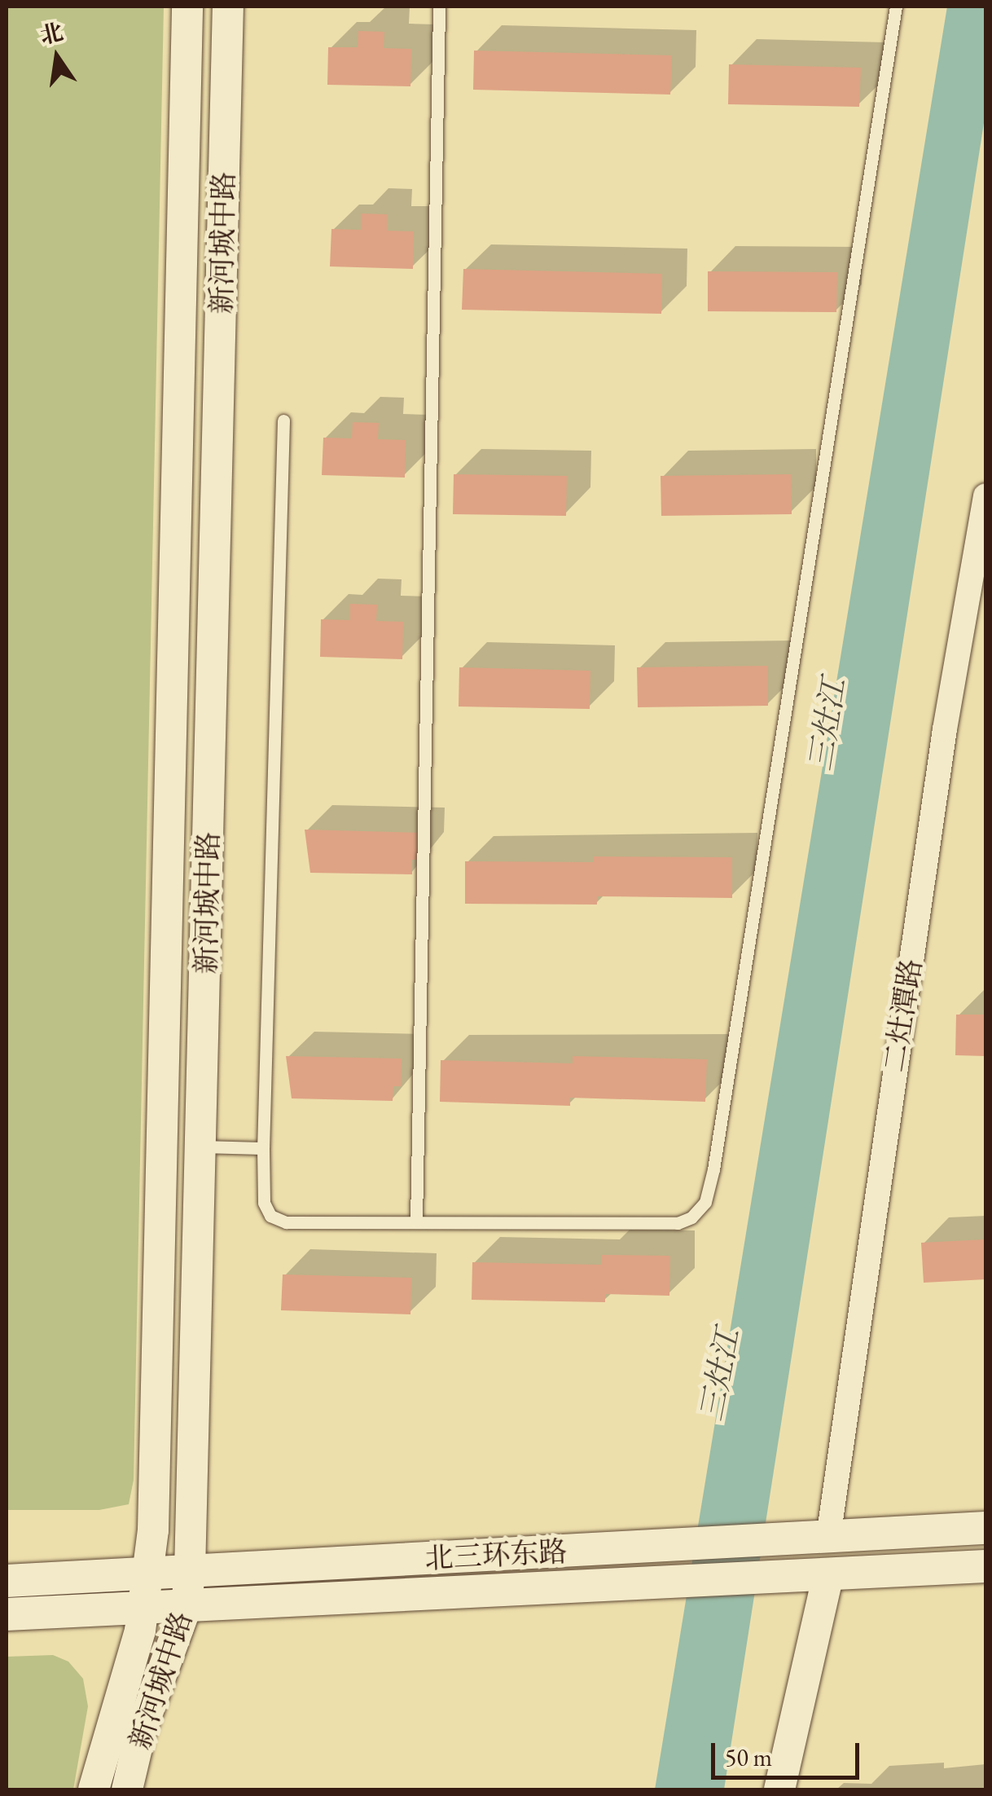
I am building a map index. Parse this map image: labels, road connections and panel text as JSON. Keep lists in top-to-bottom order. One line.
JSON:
{"streets":{"main road":["北三环东路"],"street":["新河城中路","二灶潭路"]},"crossings":[["新河城中路","北三环东路"],["二灶潭路","北三环东路"]],"water":["三灶江"],"scale_bar":"50 m","north":"top"}
